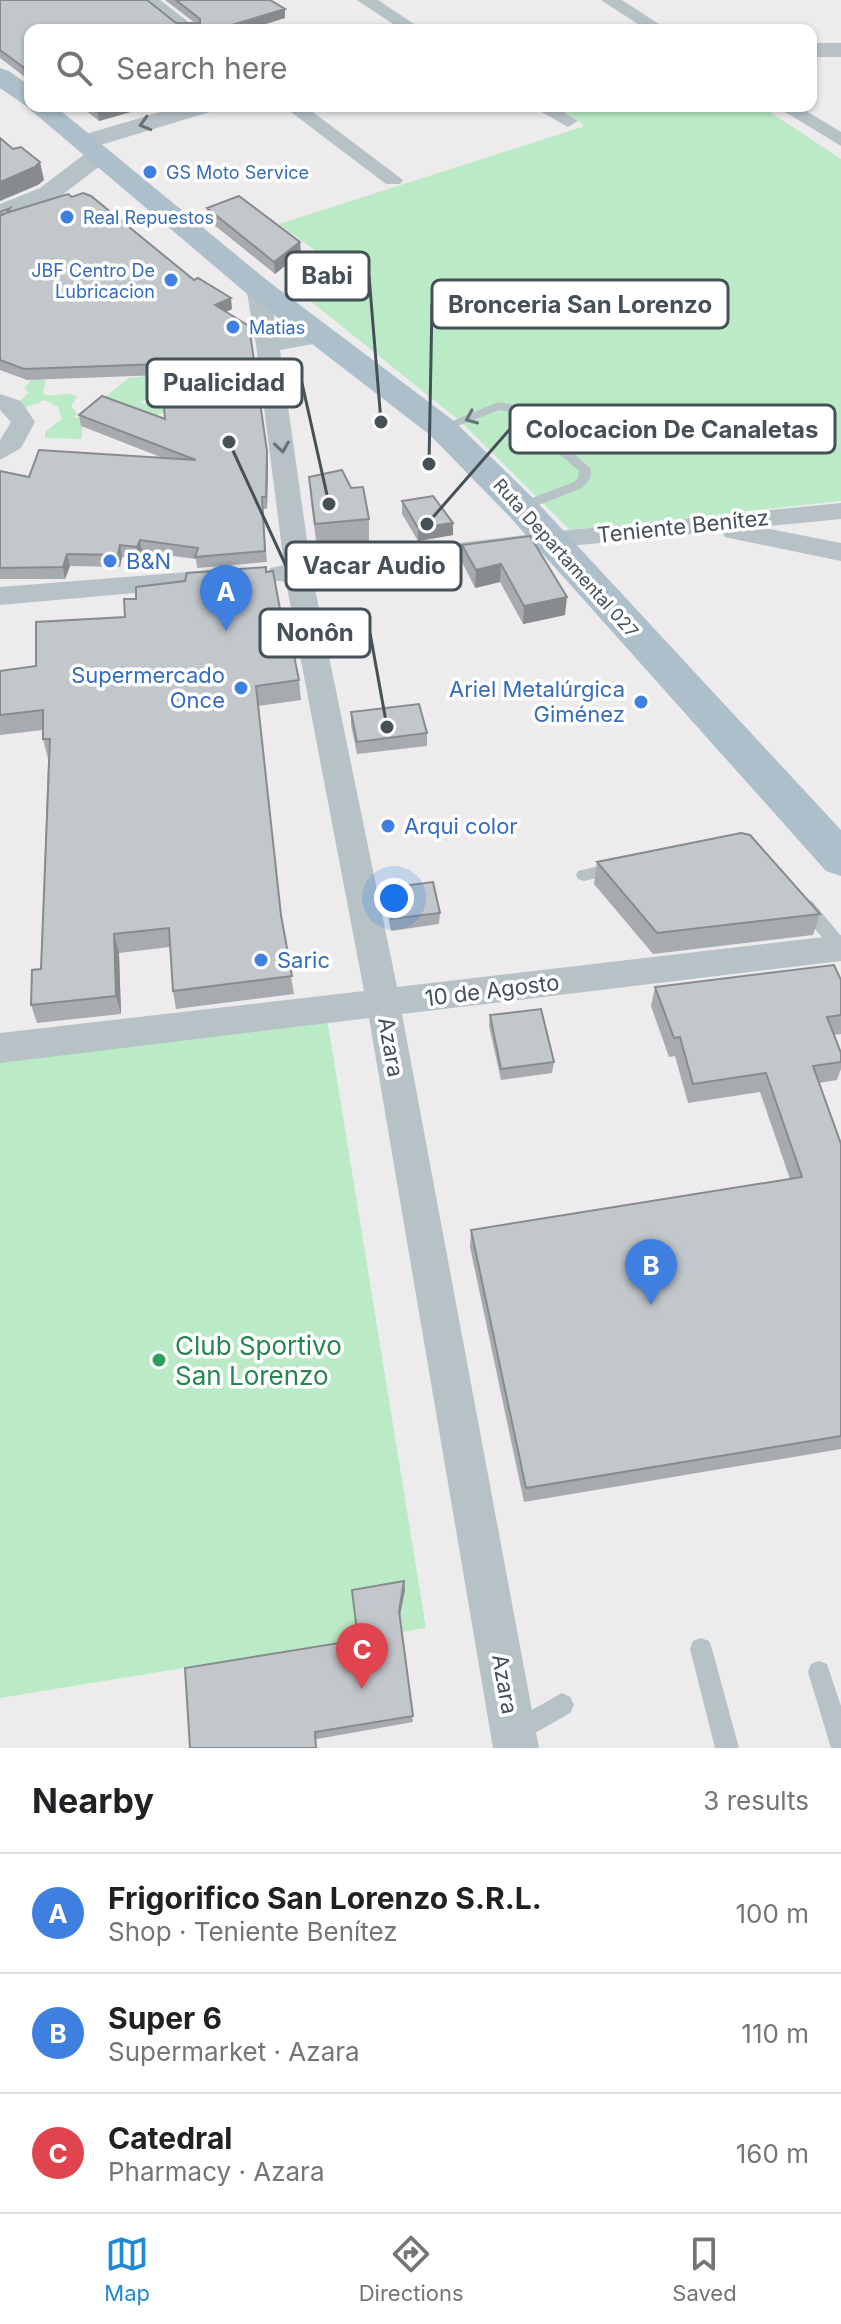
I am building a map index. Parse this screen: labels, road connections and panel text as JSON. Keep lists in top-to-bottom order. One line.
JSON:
{"streets":{"main road":["Ruta Departamental 027"],"street":["Teniente Benítez","10 de Agosto","Azara"]},"crossings":[["Teniente Benítez","Ruta Departamental 027"],["Teniente Benítez","Azara"],["Ruta Departamental 027","Azara"],["10 de Agosto","Azara"]],"places":["GS Moto Service","Real Repuestos","JBF Centro De Lubricacion","Matias","Babi","Vacar Audio","Bronceria San Lorenzo","Pualicidad","Colocacion De Canaletas","B&N","Supermercado Once","Ariel Metalúrgica Giménez","Nonôn","Arqui color","Saric","Club Sportivo San Lorenzo"],"page":{"search":"Search here","pins":["A","B","C"],"heading":["Nearby","3 results"],"list":[{"mark":"A","name":"Frigorifico San Lorenzo S.R.L.","note":"Shop · Teniente Benítez","value":"100 m"},{"mark":"B","name":"Super 6","note":"Supermarket · Azara","value":"110 m"},{"mark":"C","name":"Catedral","note":"Pharmacy · Azara","value":"160 m"}],"nav":["Map","Directions","Saved"]}}
